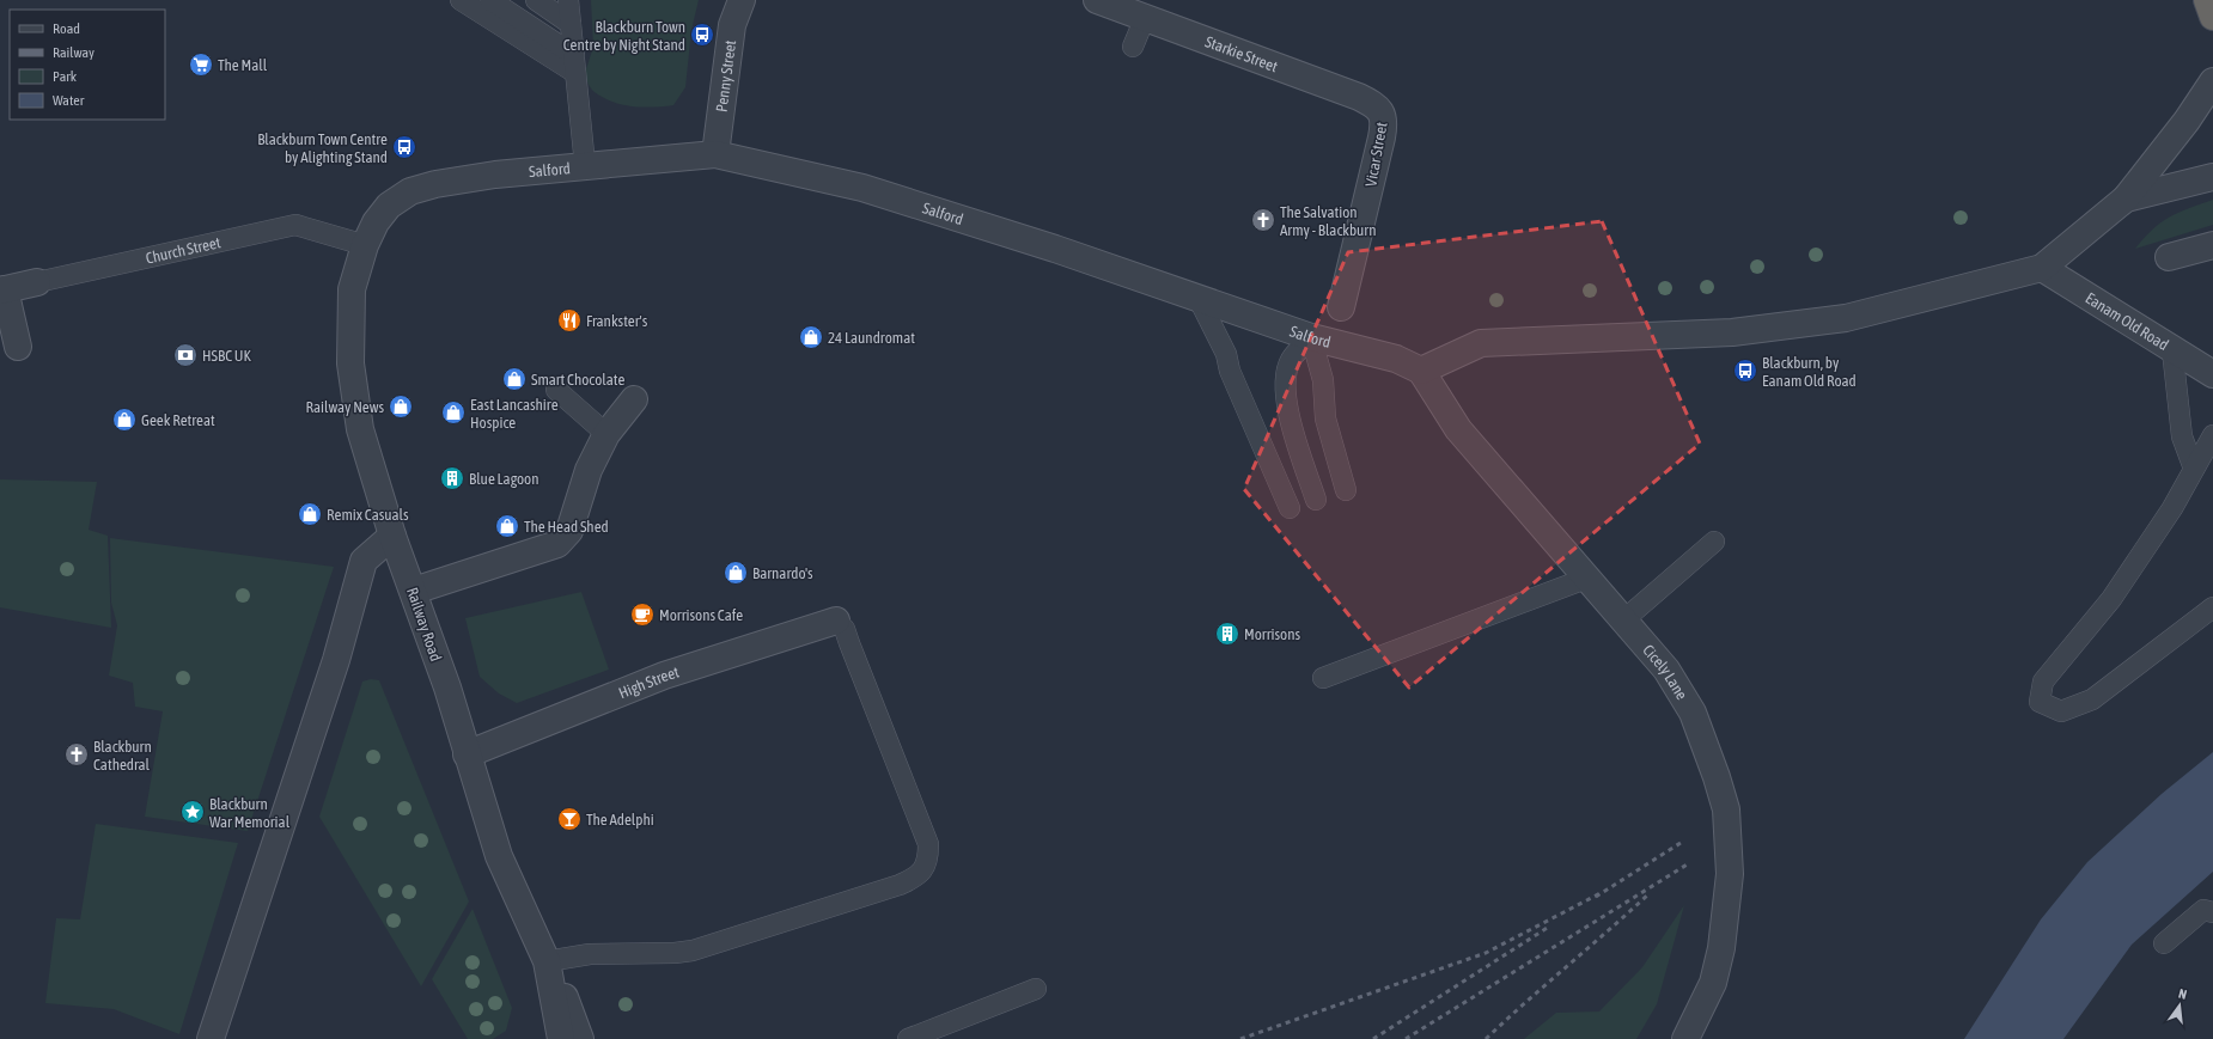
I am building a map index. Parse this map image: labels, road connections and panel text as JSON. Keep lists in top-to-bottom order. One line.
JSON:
{"streets":{"street":["Starkie Street","Penny Street","Vicar Street","Salford","Church Street","Eanam Old Road","Railway Road","Cicely Lane","High Street"]},"crossings":[["Starkie Street","Vicar Street"],["Penny Street","Salford"],["Salford","Railway Road"],["Salford","Cicely Lane"],["Church Street","Railway Road"],["Railway Road","High Street"]],"places":{"bus stop":["Blackburn Town Centre by Night Stand","Blackburn Town Centre by Alighting Stand","Blackburn, by Eanam Old Road"],"supermarket":["The Mall"],"church":["The Salvation Army - Blackburn","Blackburn Cathedral"],"restaurant":["Frankster's"],"shop":["24 Laundromat","Smart Chocolate","Railway News","East Lancashire Hospice","Geek Retreat","Remix Casuals","The Head Shed","Barnardo's"],"bank":["HSBC UK"],"building":["Blue Lagoon","Morrisons"],"cafe":["Morrisons Cafe"],"place":["Blackburn War Memorial"],"bar":["The Adelphi"]},"legend":["Road","Railway","Park","Water"],"north":"top"}
